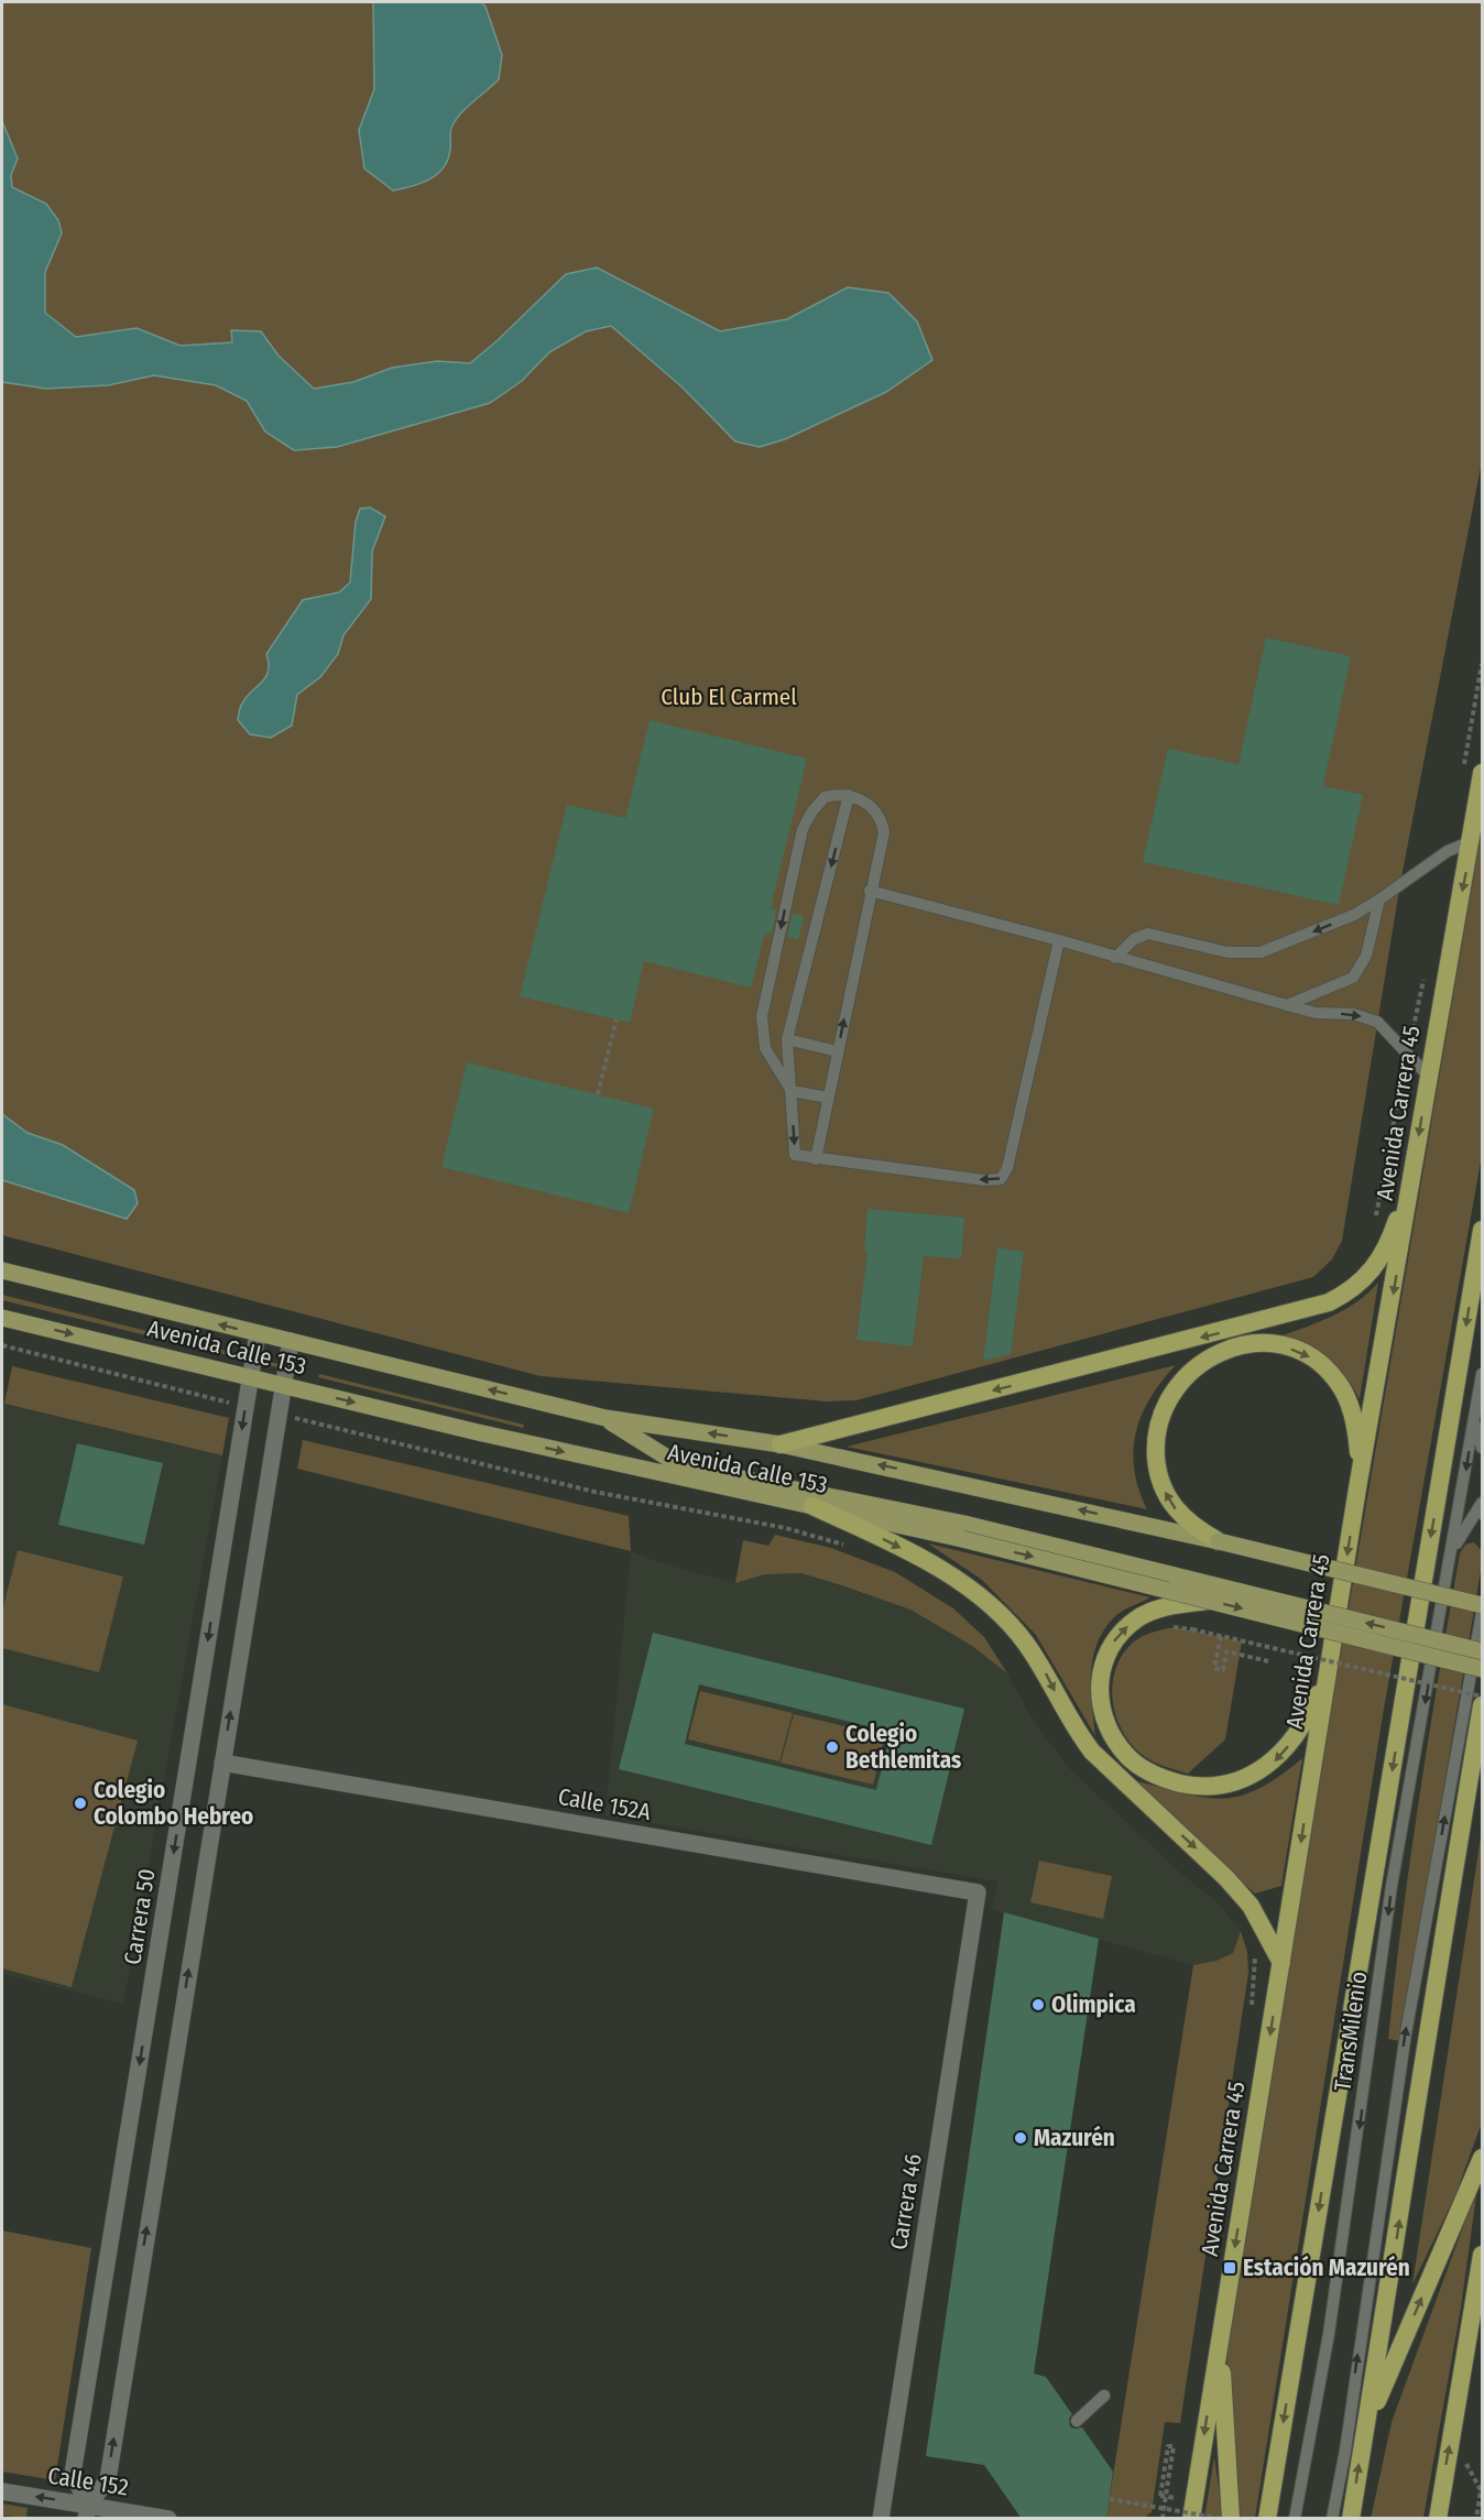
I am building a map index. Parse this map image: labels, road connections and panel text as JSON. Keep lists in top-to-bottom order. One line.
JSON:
{"streets":{"highway":["Avenida Carrera 45"],"main road":["Avenida Calle 153"],"street":["Calle 152A","Carrera 50","Carrera 46","Calle 152"],"lane":["TransMilenio"]},"crossings":[["Avenida Calle 153","Carrera 50"],["Calle 152A","Carrera 46"],["Carrera 50","Calle 152"]],"one_way":["Calle 152"],"parks":["Club El Carmel"],"places":{"other":["Colegio Bethlemitas","Colegio Colombo Hebreo","Olimpica","Mazurén"],"transit":["Estación Mazurén"]}}
